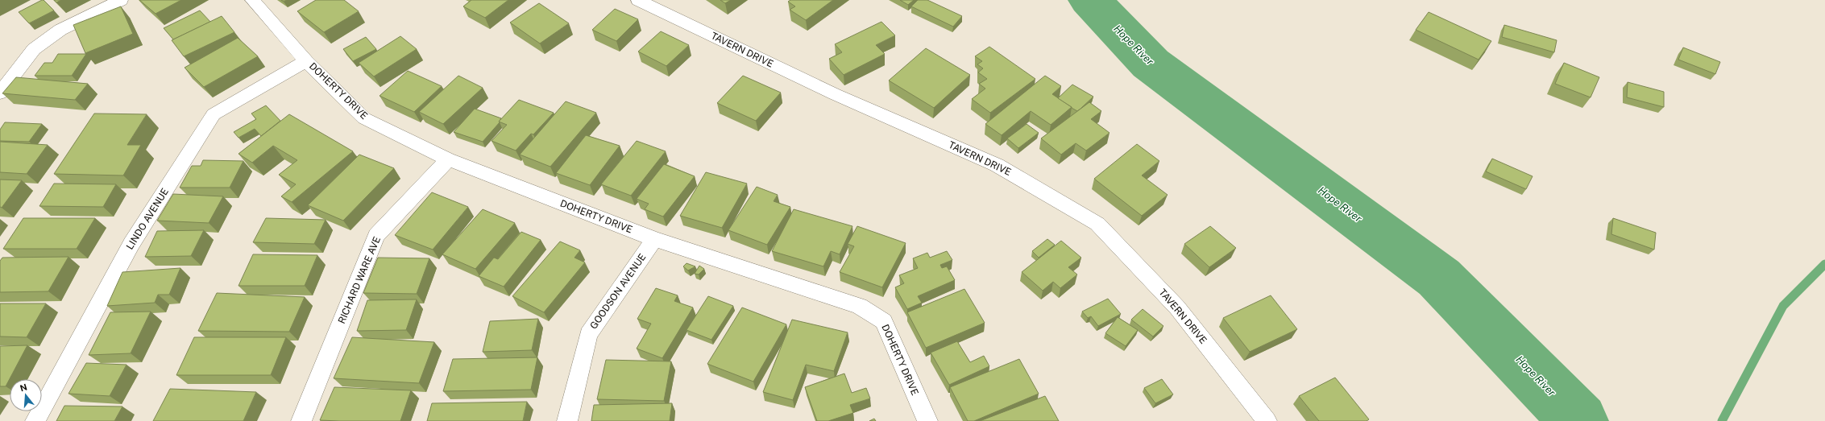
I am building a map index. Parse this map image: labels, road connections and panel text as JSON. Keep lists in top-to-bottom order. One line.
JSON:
{"streets":{"street":["TAVERN DRIVE","DOHERTY DRIVE","LINDO AVENUE","RICHARD WARE AVE","GOODSON AVENUE"]},"crossings":[["DOHERTY DRIVE","LINDO AVENUE"],["DOHERTY DRIVE","RICHARD WARE AVE"],["DOHERTY DRIVE","GOODSON AVENUE"]],"water":["Hope River"],"north":"top"}
